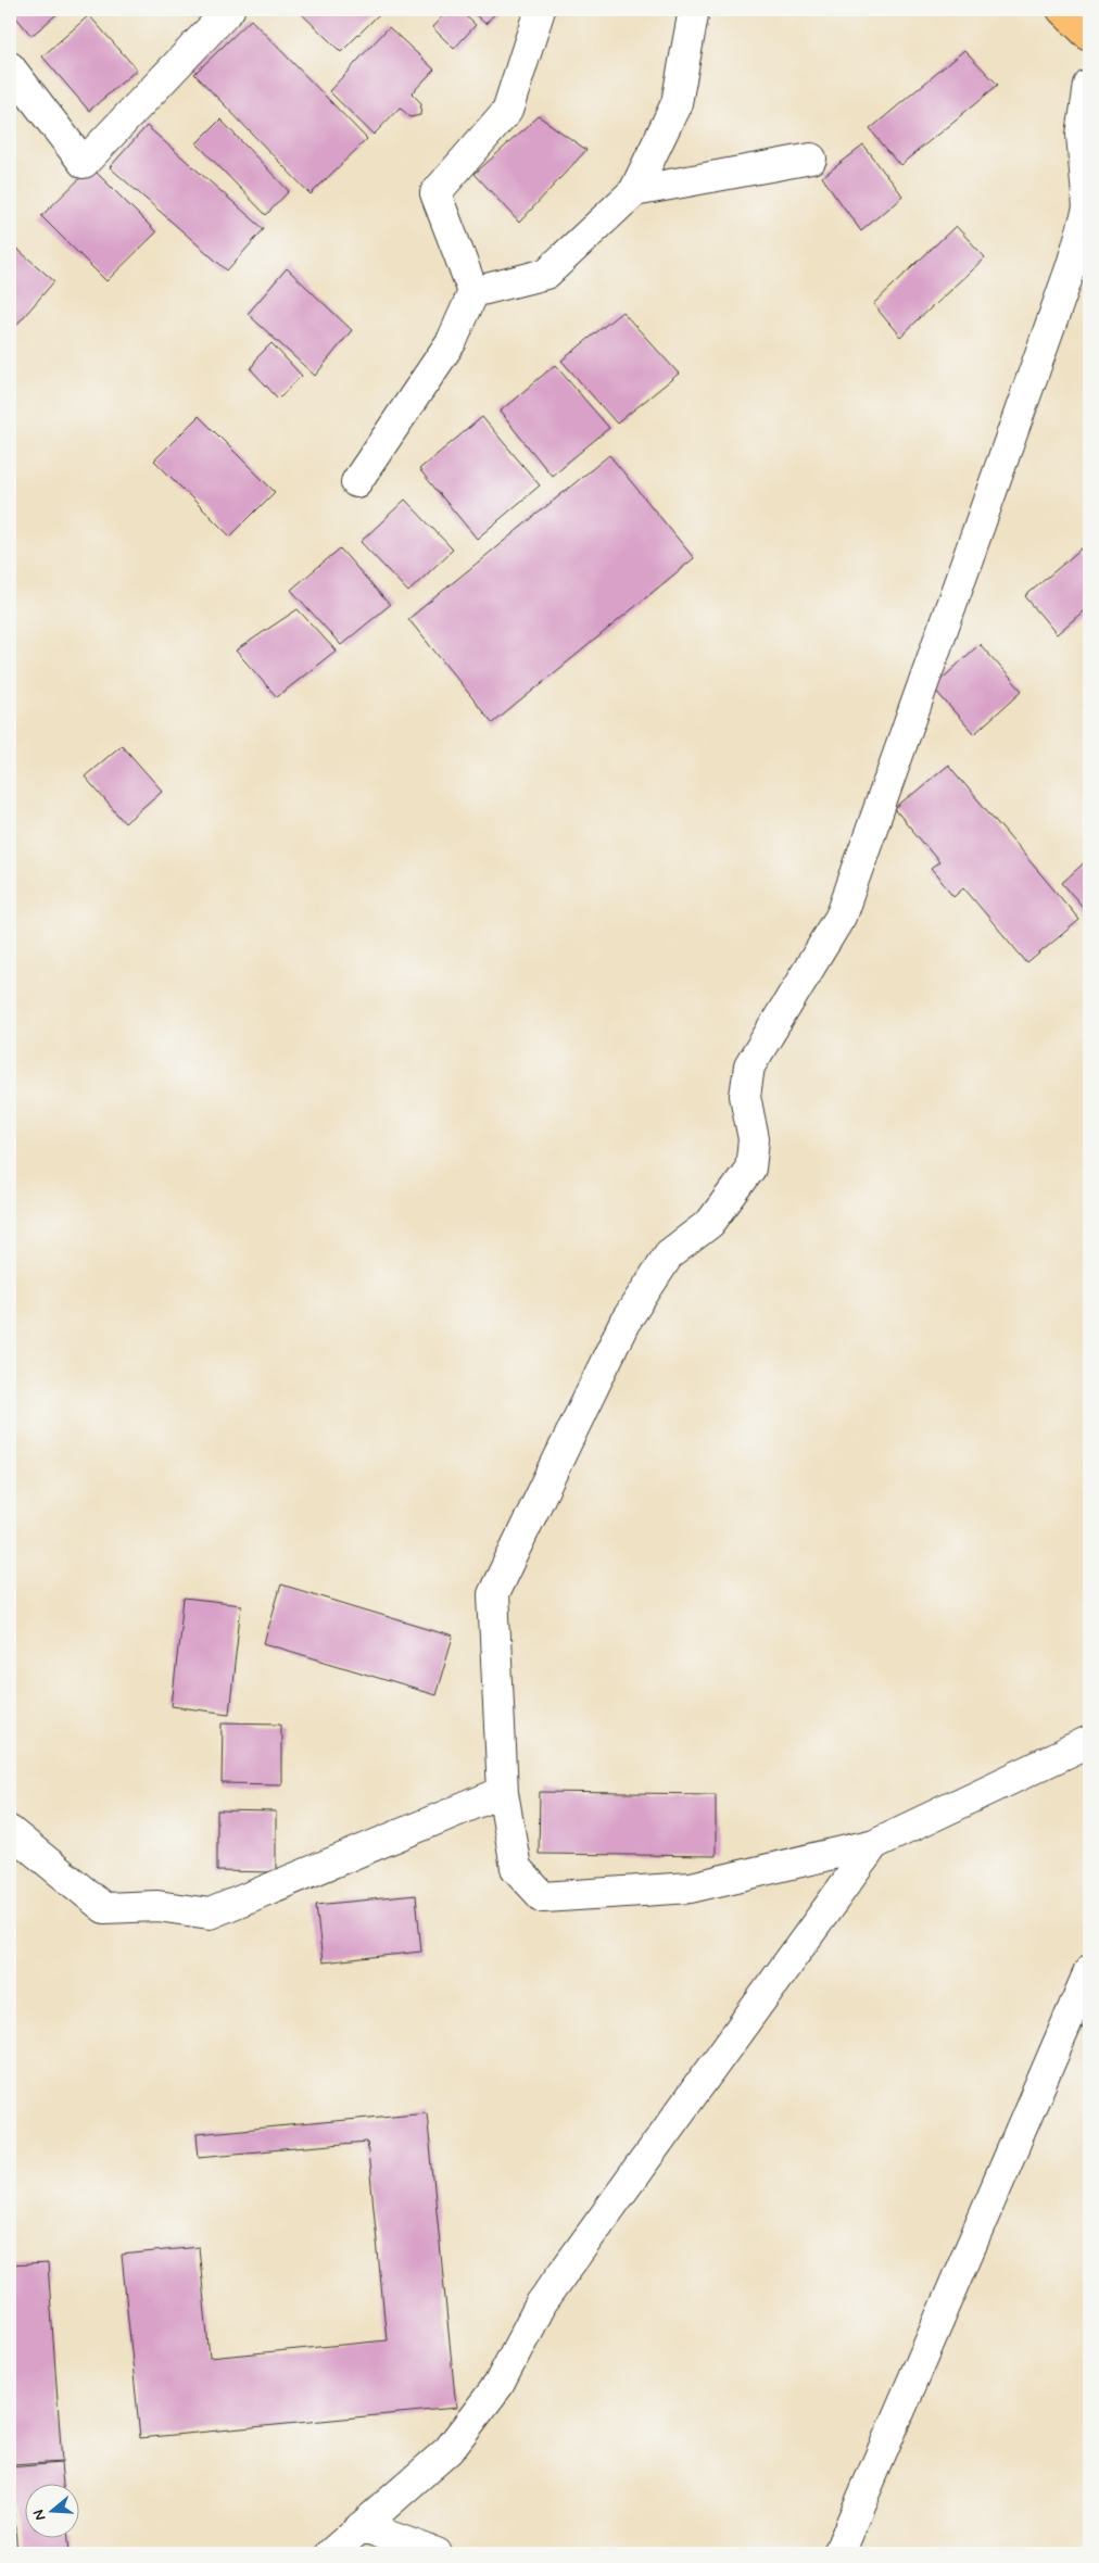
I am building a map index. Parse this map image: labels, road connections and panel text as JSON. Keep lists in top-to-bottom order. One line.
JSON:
{"north":"left"}
